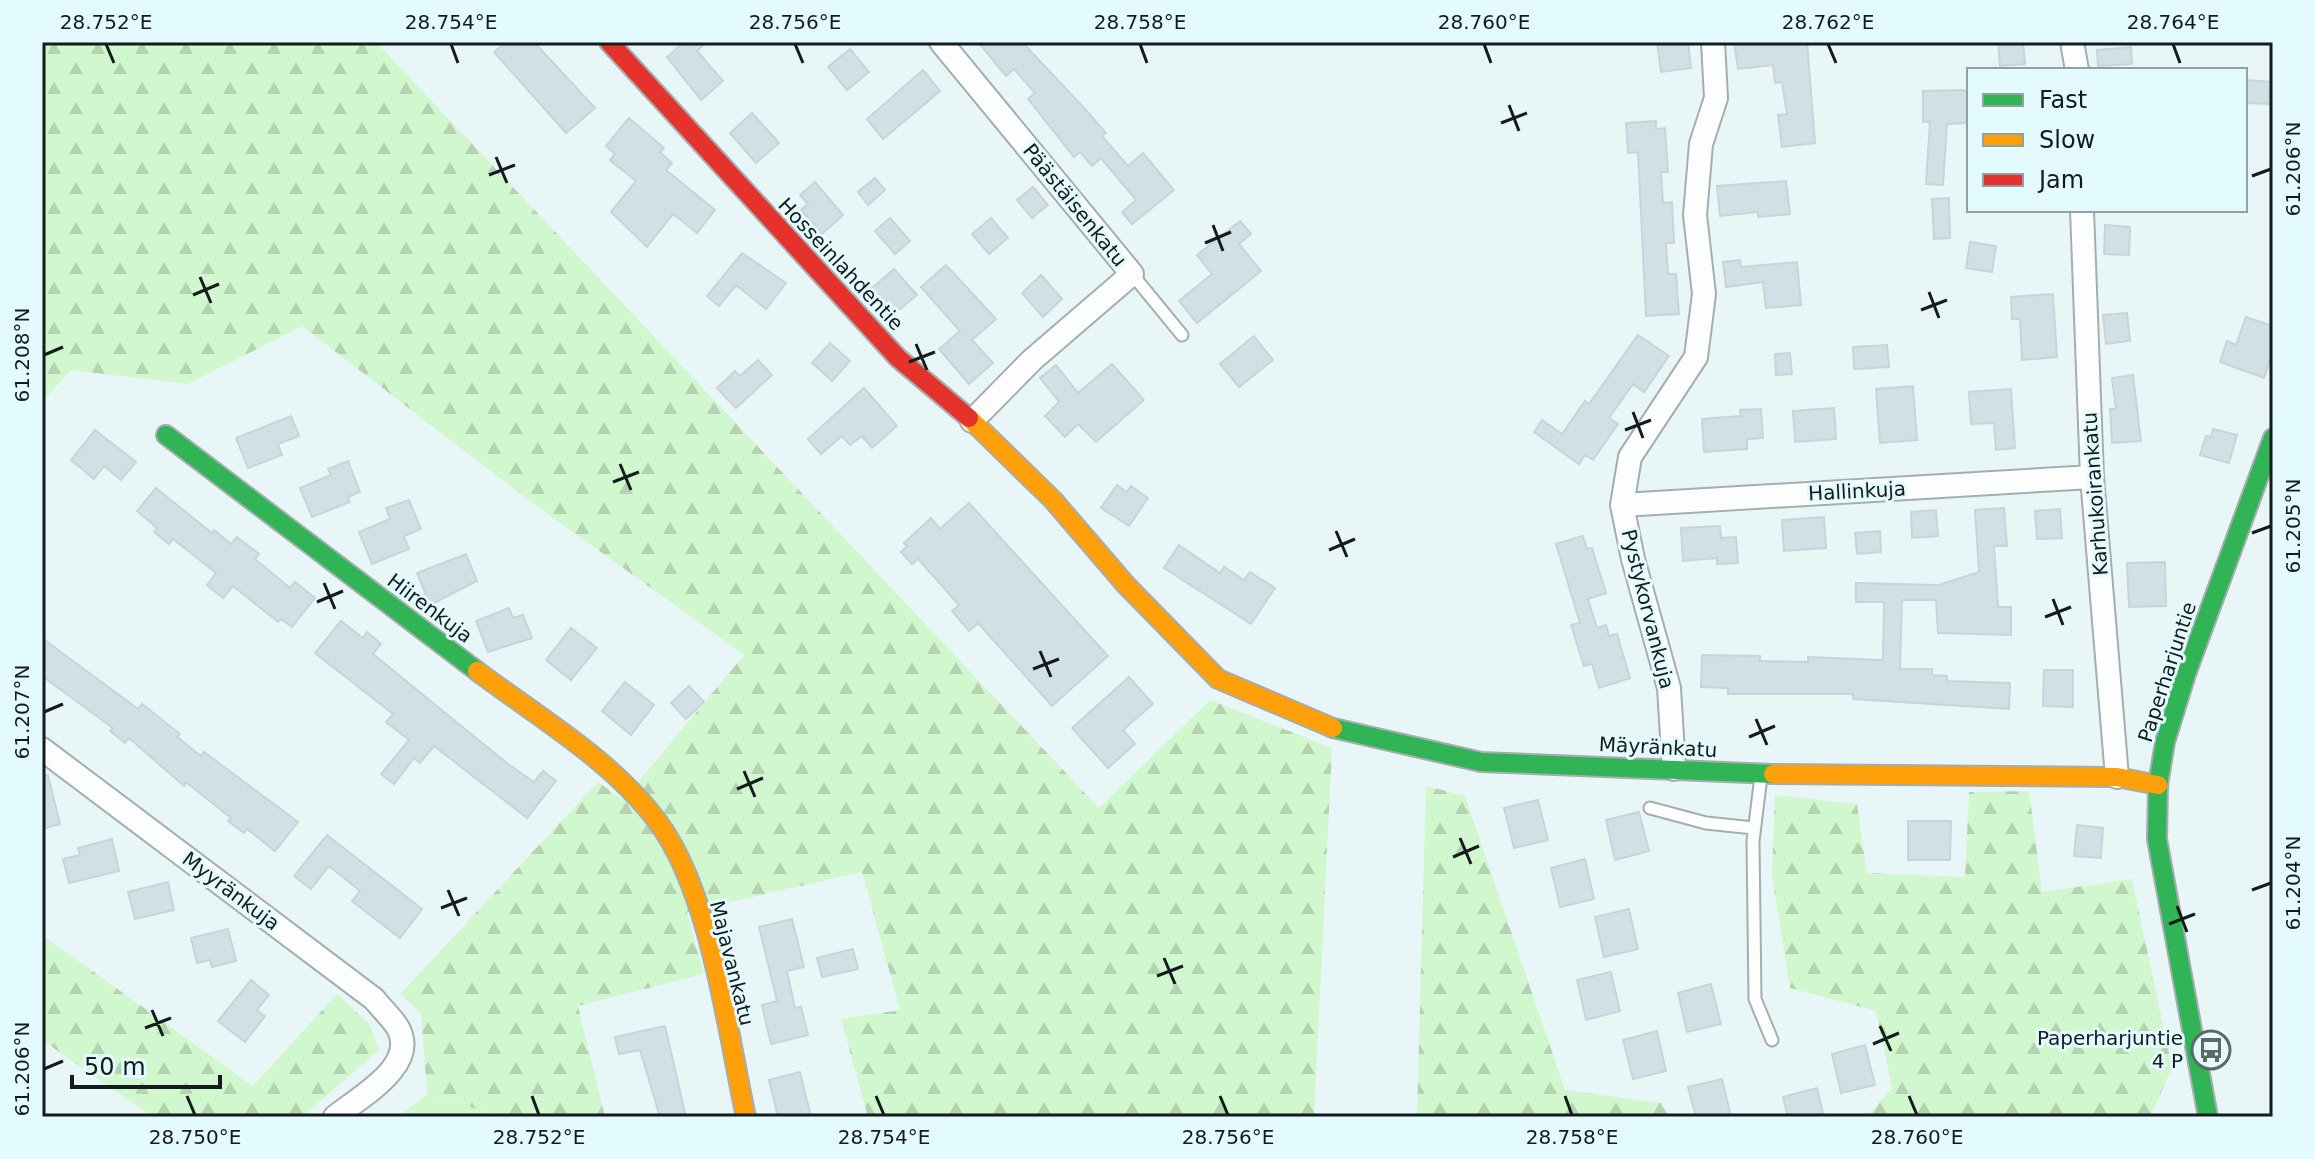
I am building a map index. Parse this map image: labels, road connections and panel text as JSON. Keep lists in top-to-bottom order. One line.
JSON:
{"streets":{"street":["Päästäisenkatu","Hosseinlahdentie","Hallinkuja","Karhukoirankatu","Hiirenkuja","Pystykorvankuja","Paperharjuntie","Mäyränkatu","Myyränkuja","Majavankatu"]},"crossings":[["Päästäisenkatu","Hosseinlahdentie"],["Hosseinlahdentie","Mäyränkatu"],["Hallinkuja","Karhukoirankatu"],["Hallinkuja","Pystykorvankuja"],["Karhukoirankatu","Mäyränkatu"],["Hiirenkuja","Majavankatu"],["Pystykorvankuja","Mäyränkatu"],["Paperharjuntie","Mäyränkatu"]],"places":{"bus stop":["Paperharjuntie 4 P"]},"legend":["Fast","Slow","Jam"],"scale_bar":"50 m","coordinates":["28.752°E","28.754°E","28.756°E","28.758°E","28.760°E","28.762°E","28.764°E","61.206°N","61.208°N","61.205°N","61.207°N","61.204°N","28.750°E"]}
